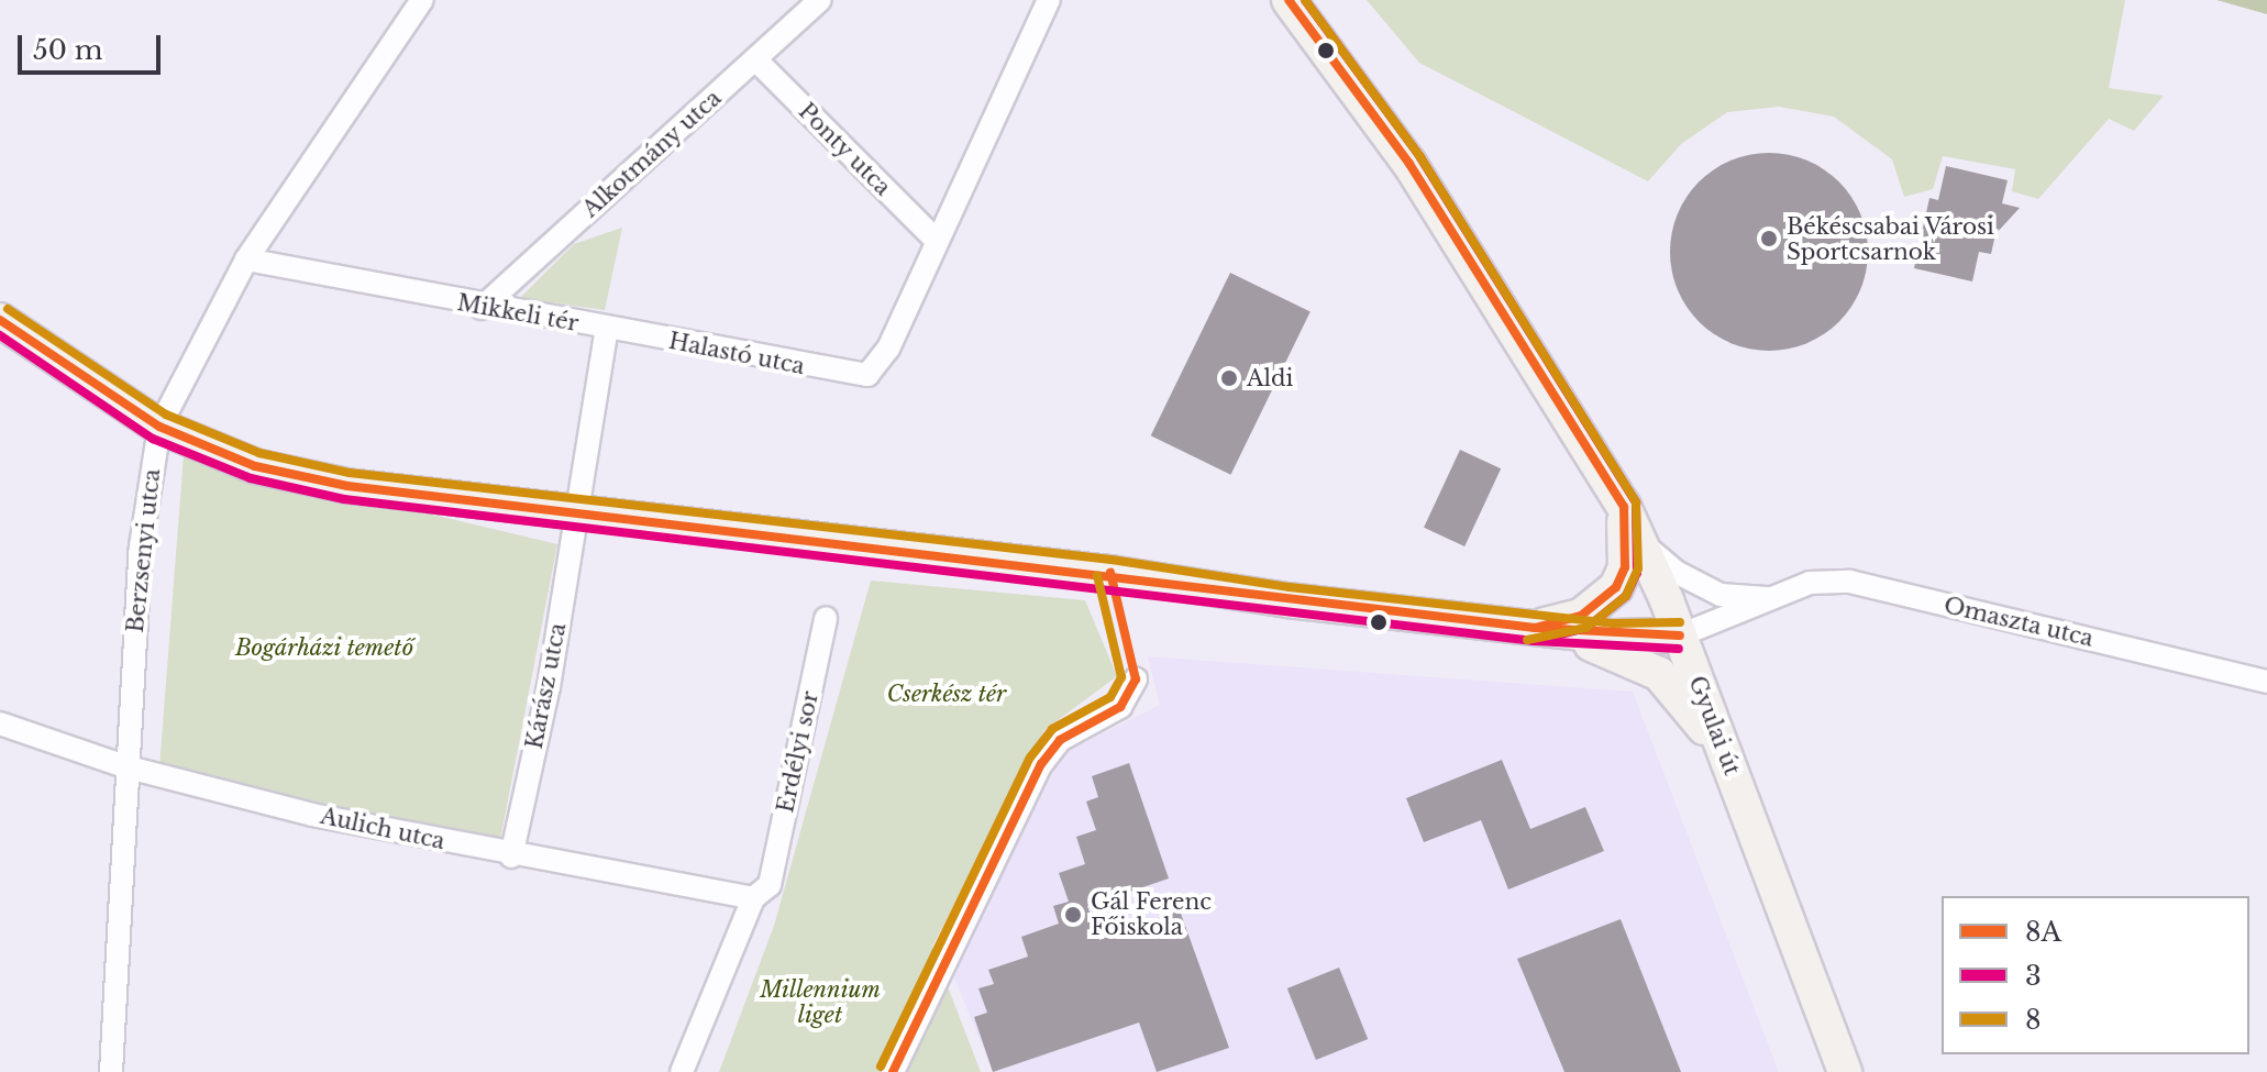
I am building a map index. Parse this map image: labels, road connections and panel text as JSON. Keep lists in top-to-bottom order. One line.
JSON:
{"streets":{"main road":["Gyulai út"],"street":["Ponty utca","Alkotmány utca","Mikkeli tér","Halastó utca","Berzsenyi utca","Omaszta utca","Kárász utca","Erdélyi sor","Aulich utca"]},"crossings":[["Ponty utca","Alkotmány utca"],["Ponty utca","Halastó utca"],["Alkotmány utca","Mikkeli tér"],["Mikkeli tér","Halastó utca"],["Mikkeli tér","Berzsenyi utca"],["Mikkeli tér","Kárász utca"],["Berzsenyi utca","Aulich utca"],["Omaszta utca","Gyulai út"],["Kárász utca","Aulich utca"],["Erdélyi sor","Aulich utca"]],"parks":["Bogárházi temető","Cserkész tér","Millennium liget"],"places":["Békéscsabai Városi Sportcsarnok","Aldi","Gál Ferenc Főiskola"],"lines":["transit line 8A","transit line 3","transit line 8"],"legend":["8A","3","8"],"scale_bar":"50 m"}
